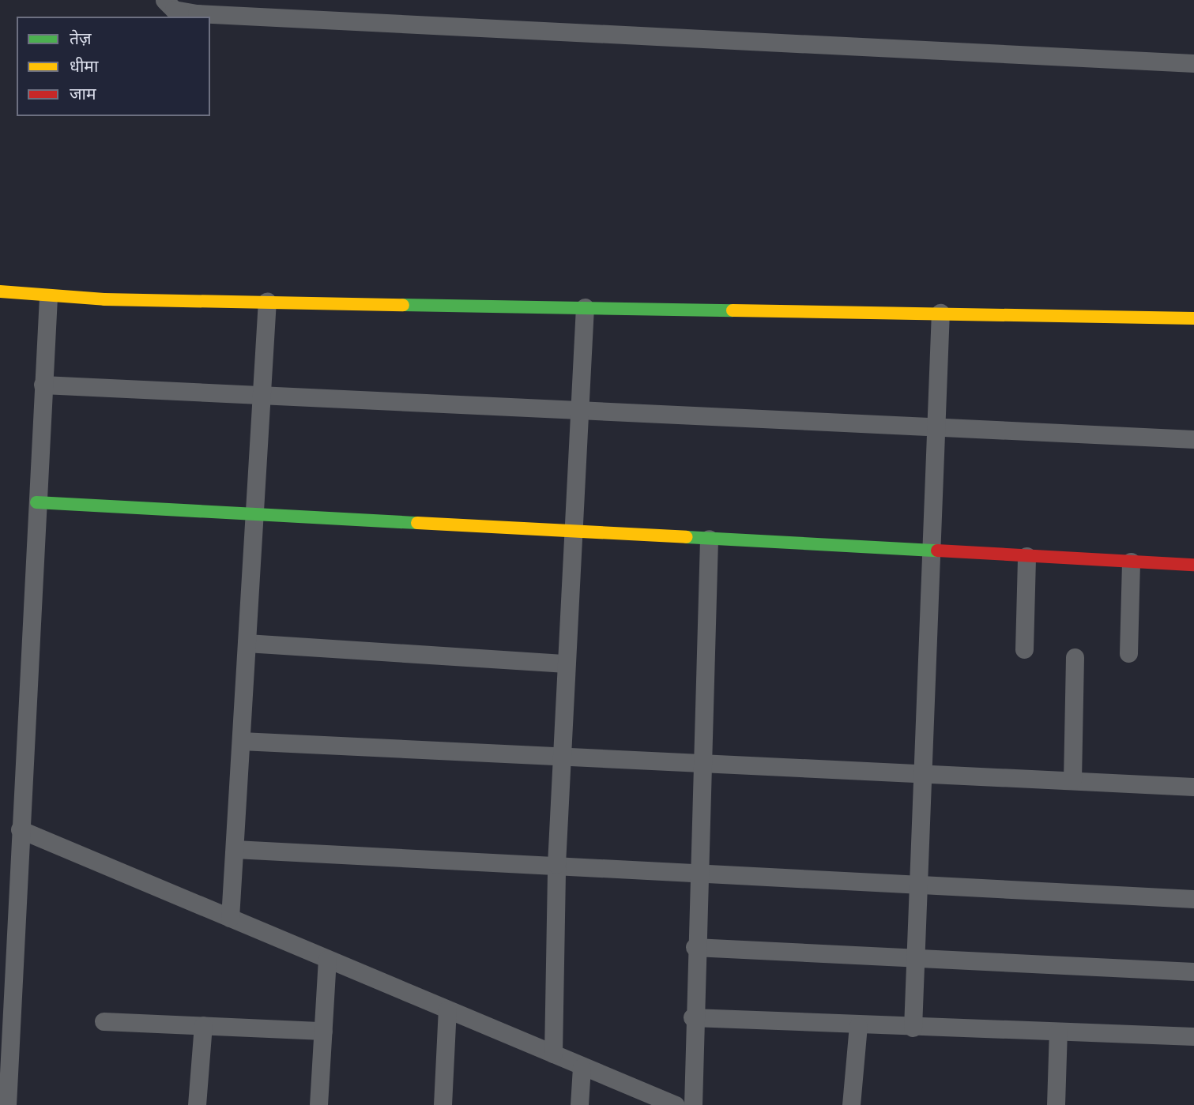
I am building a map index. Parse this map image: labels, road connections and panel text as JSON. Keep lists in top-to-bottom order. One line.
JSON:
{"legend":["तेज़","धीमा","जाम"]}
